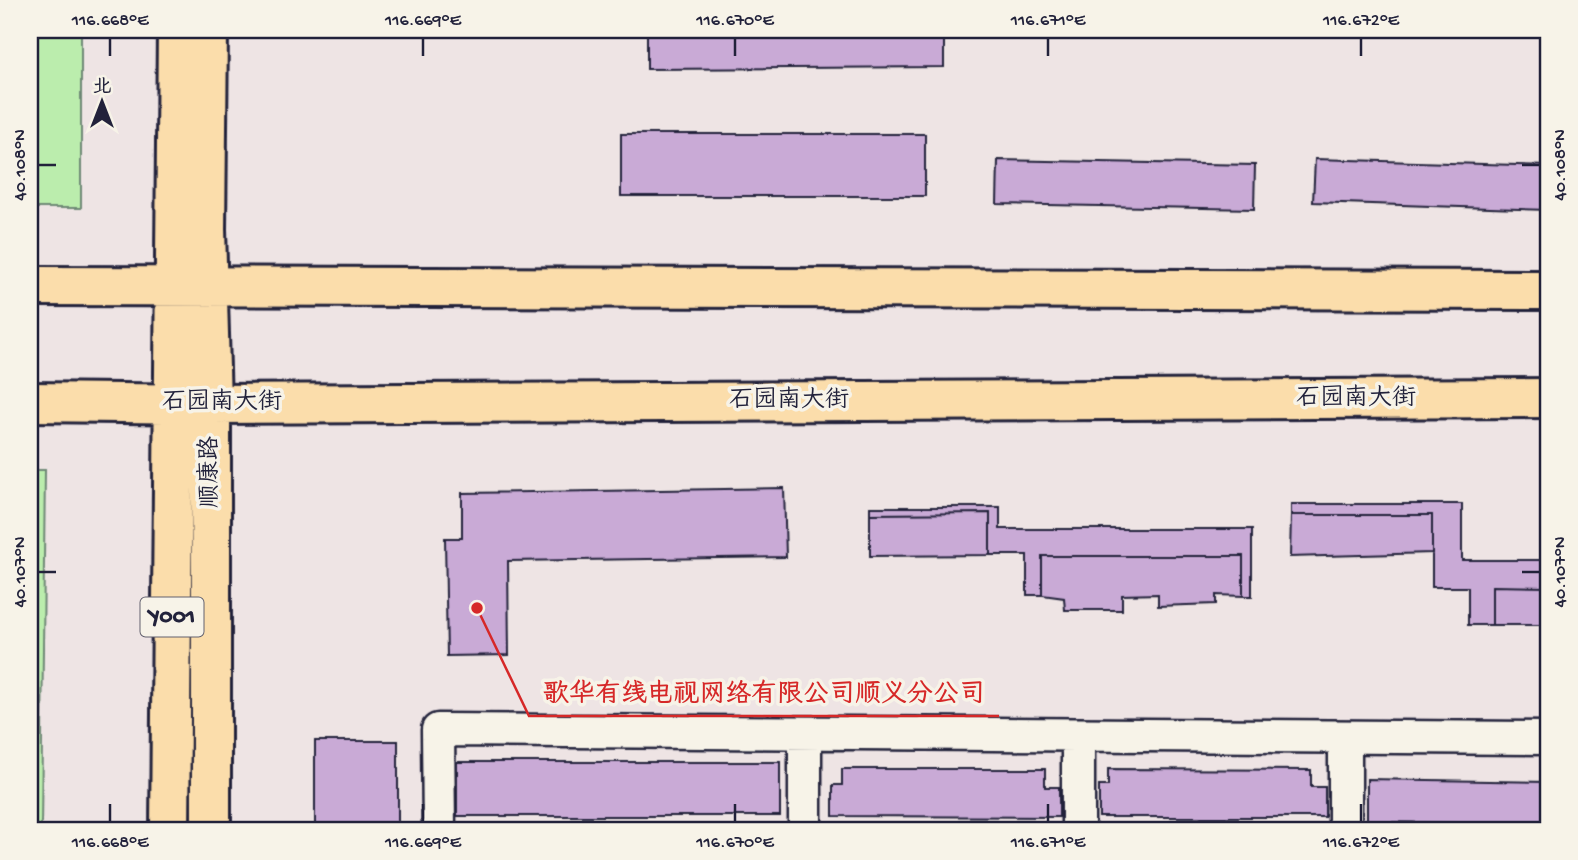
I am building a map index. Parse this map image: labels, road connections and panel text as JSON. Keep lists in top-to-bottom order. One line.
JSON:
{"streets":{"main road":["石园南大街","顺康路","Y001"]},"crossings":[["石园南大街","顺康路"]],"places":["歌华有线电视网络有限公司顺义分公司"],"north":"top","coordinates":["116.668°E","116.669°E","116.670°E","116.671°E","116.672°E","40.108°N","40.107°N"]}
